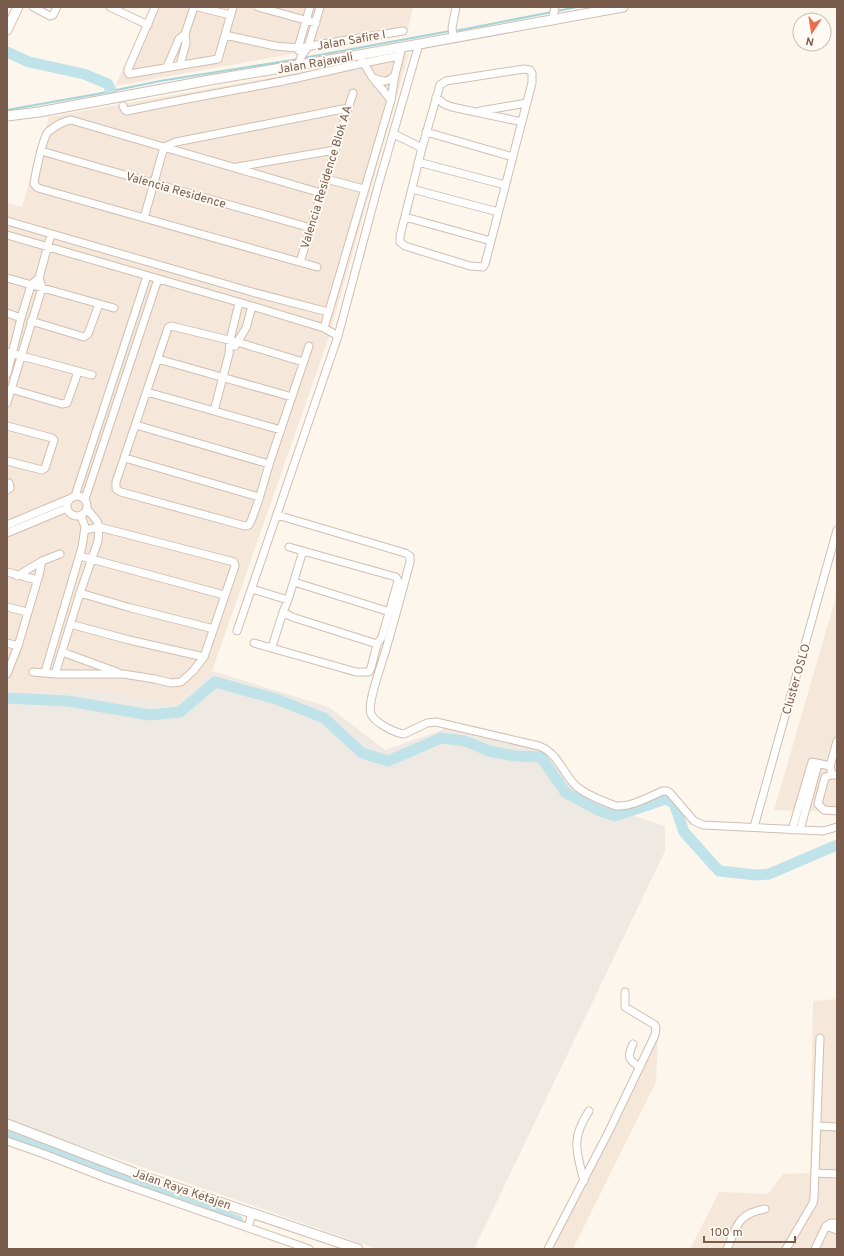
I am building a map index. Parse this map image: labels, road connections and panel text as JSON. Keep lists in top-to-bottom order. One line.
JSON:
{"streets":{"street":["Jalan Safire I","Jalan Rajawali","Valencia Residence Blok AA","Valencia Residence","Cluster OSLO","Jalan Raya Ketajen"]},"crossings":[["Valencia Residence Blok AA","Valencia Residence"]],"scale_bar":"100 m","north":"bottom"}
